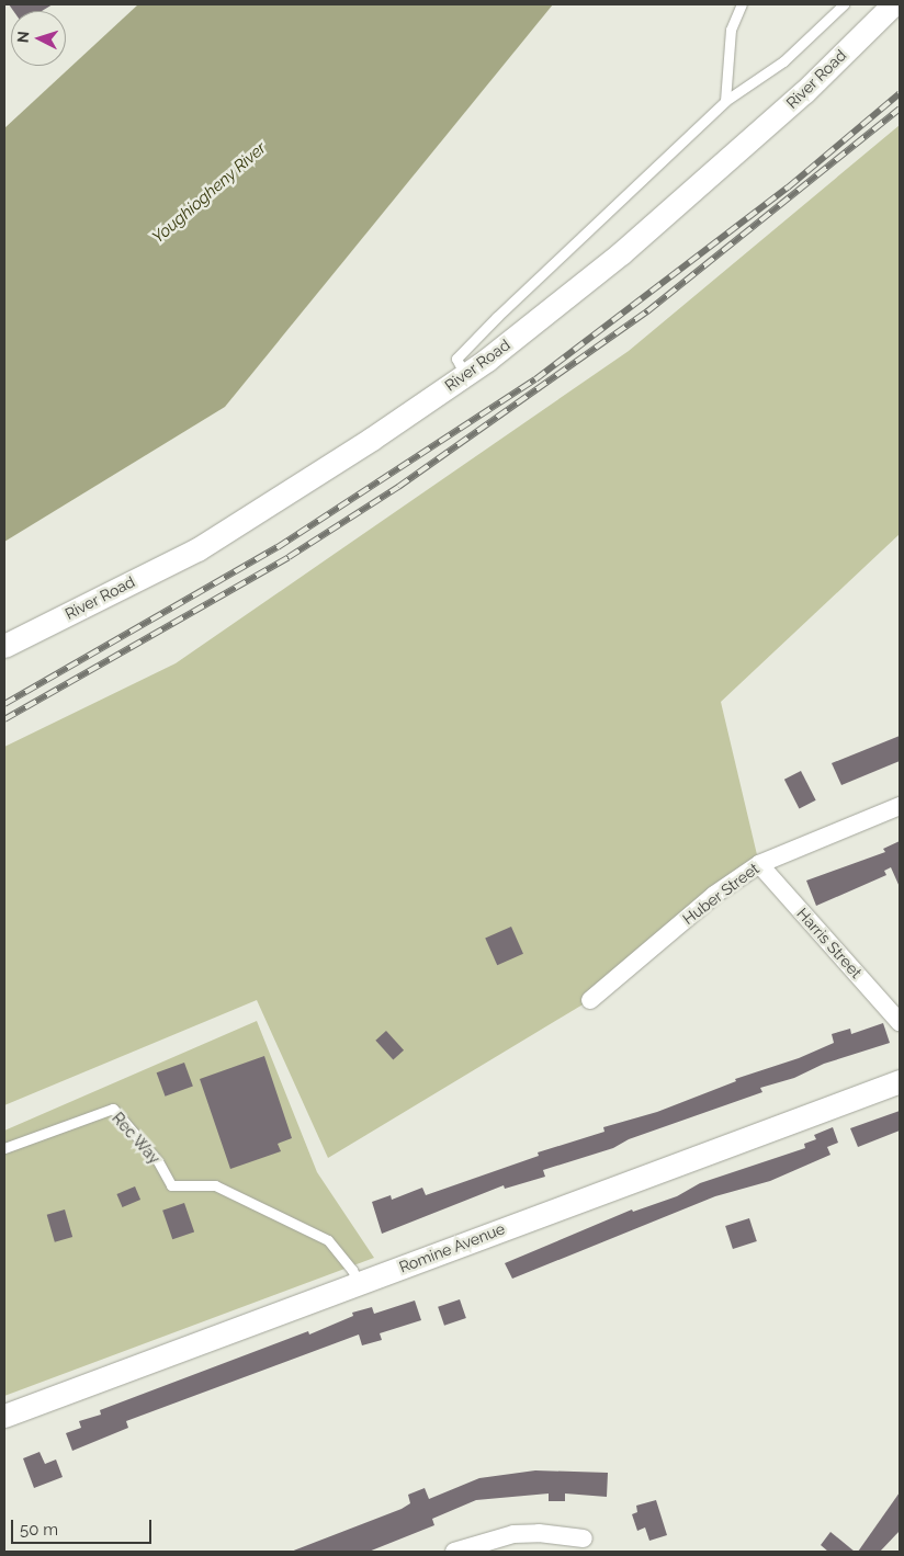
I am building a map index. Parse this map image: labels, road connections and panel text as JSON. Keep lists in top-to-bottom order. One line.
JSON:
{"streets":{"street":["River Road","Huber Street","Harris Street","Romine Avenue"],"lane":["Rec Way"]},"crossings":[["Huber Street","Harris Street"],["Rec Way","Romine Avenue"]],"water":["Youghiogheny River"],"scale_bar":"50 m","north":"left"}
